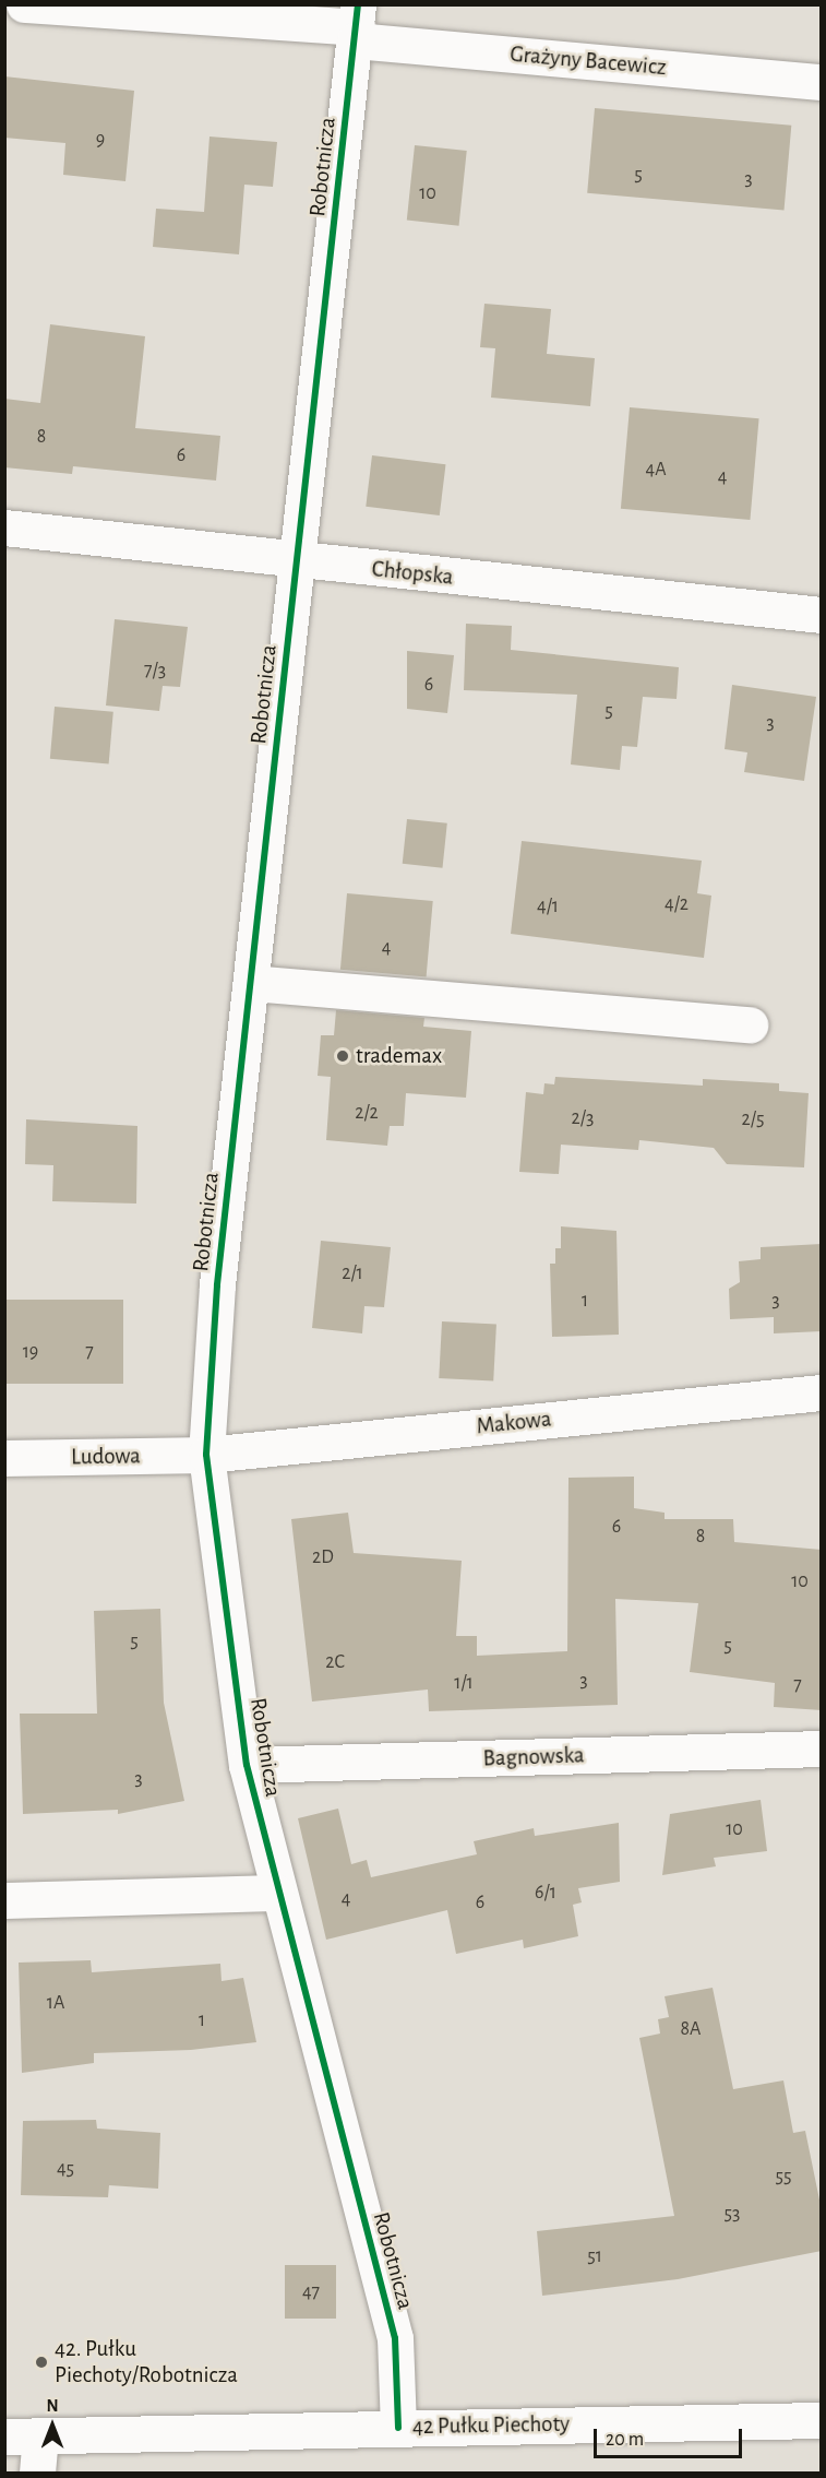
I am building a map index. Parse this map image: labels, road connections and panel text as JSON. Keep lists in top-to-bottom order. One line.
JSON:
{"streets":{"street":["Grażyny Bacewicz","Robotnicza","Chłopska","Makowa","Ludowa","Bagnowska","42 Pułku Piechoty"]},"crossings":[["Grażyny Bacewicz","Robotnicza"],["Robotnicza","Chłopska"],["Robotnicza","Makowa"],["Robotnicza","Ludowa"],["Robotnicza","Bagnowska"],["Robotnicza","42 Pułku Piechoty"],["Makowa","Ludowa"]],"places":["trademax","42. Pułku Piechoty/Robotnicza"],"house_numbers":["9","5","3","10","8","6","4A","4","7/3","6","5","3","4/2","4/1","4","2/2","2/3","2/5","2/1","1","3","19","7","6","8","2D","10","5","5","2C","3","1/1","7","3","10","6/1","4","6","1A","1","8A","45","55","53","51","47"],"scale_bar":"20 m","north":"top"}
